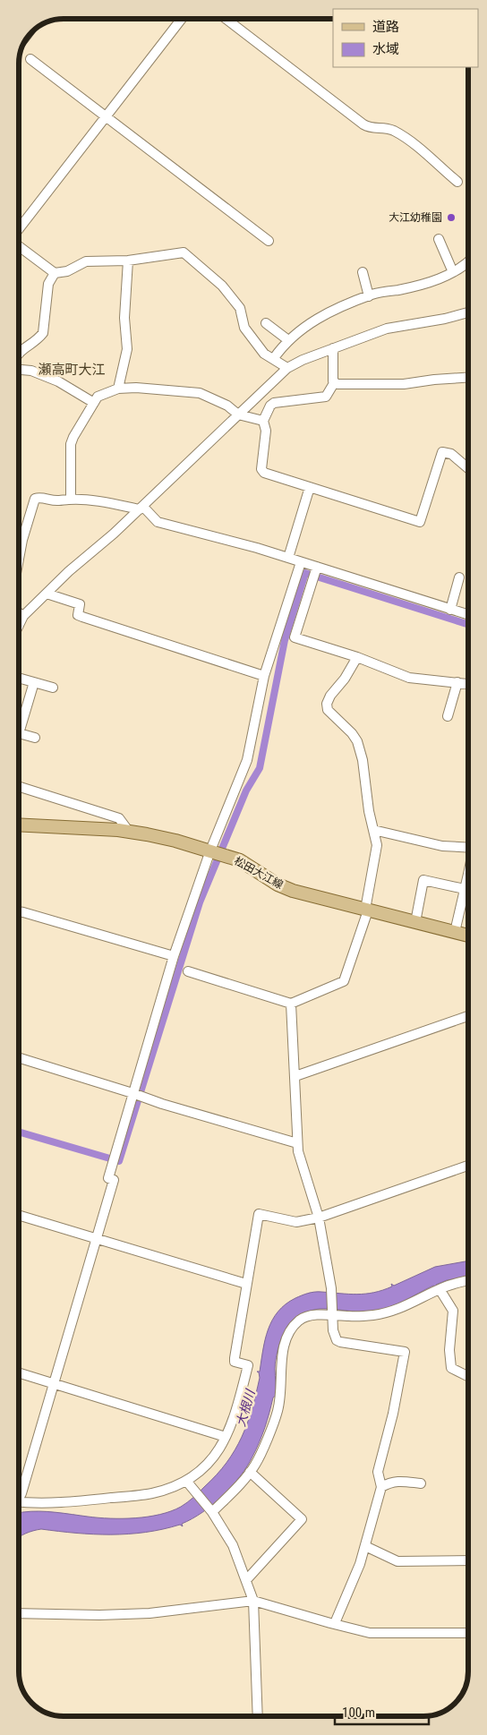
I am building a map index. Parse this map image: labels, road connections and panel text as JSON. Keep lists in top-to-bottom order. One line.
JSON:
{"streets":{"main road":["松田大江線"]},"districts":["瀬高町大江"],"water":["大根川"],"places":["大江幼稚園"],"legend":["道路","水域"],"scale_bar":"100 m"}
